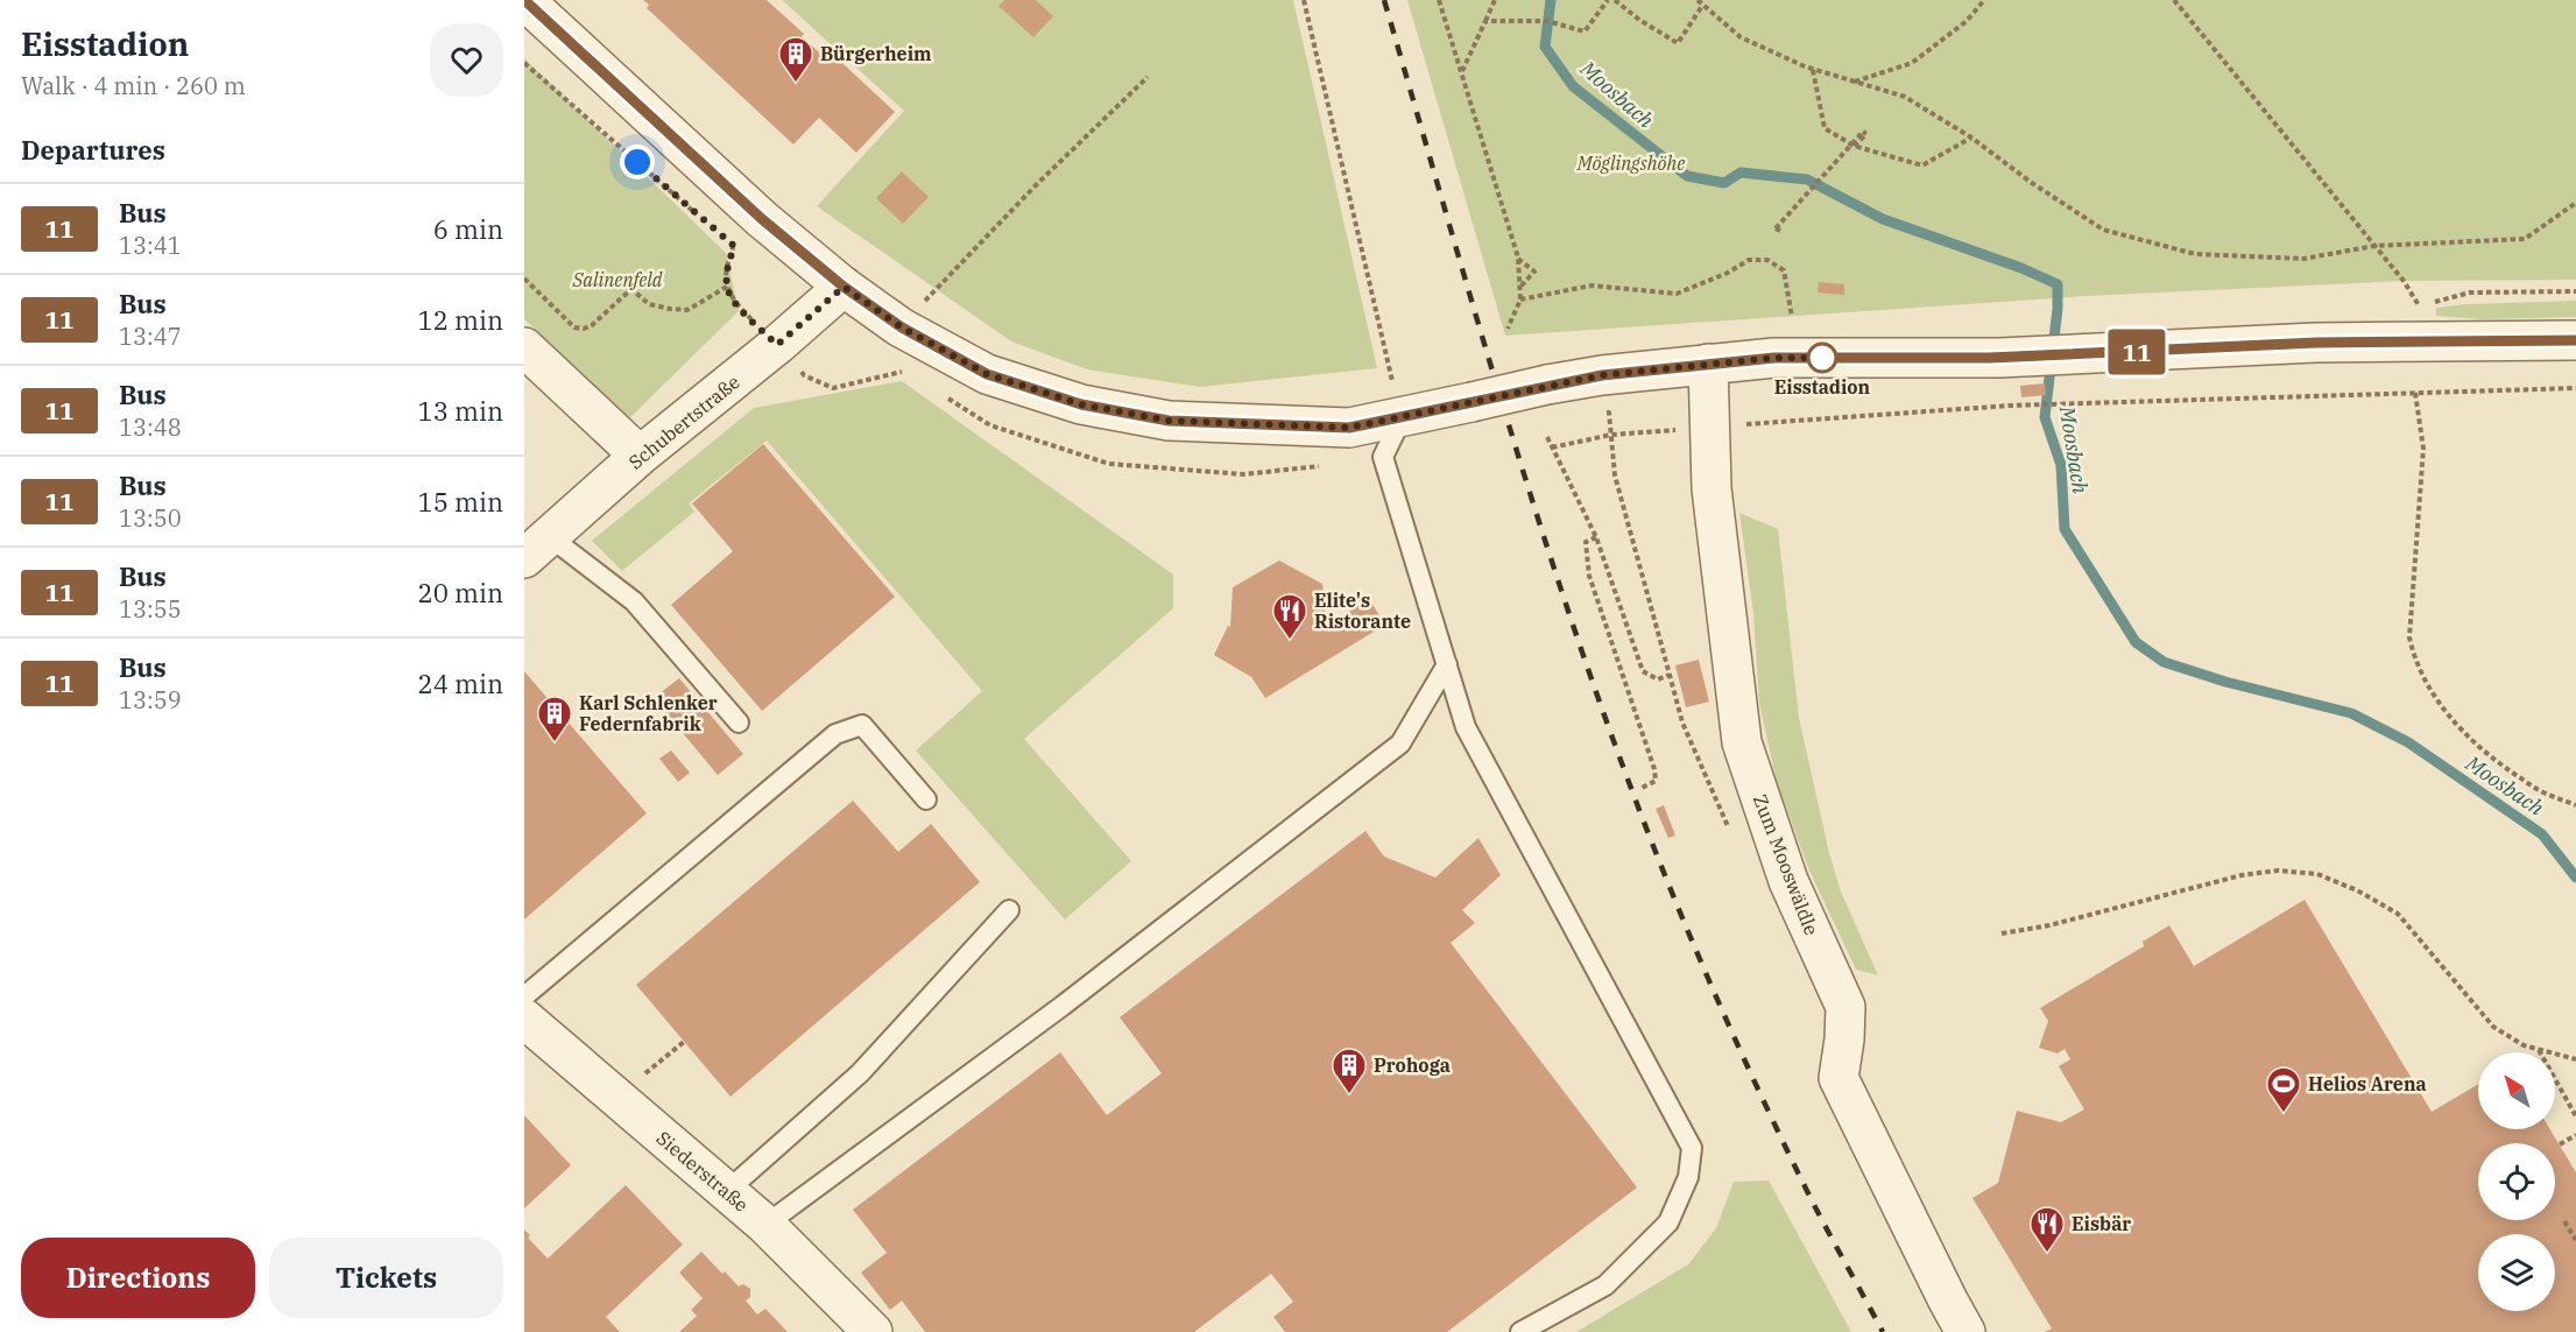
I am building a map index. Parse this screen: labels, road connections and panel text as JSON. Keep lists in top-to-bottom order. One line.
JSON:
{"streets":{"street":["Schubertstraße","Zum Mooswäldle","Siederstraße"]},"water":["Moosbach"],"parks":["Möglingshöhe","Salinenfeld"],"places":{"building":["Bürgerheim","Karl Schlenker Federnfabrik","Prohoga"],"other":["Eisstadion"],"restaurant":["Elite's Ristorante","Eisbär"],"sports":["Helios Arena"]},"lines":["bus line 11"],"north":"top left","page":{"heading":[["Eisstadion","Walk · 4 min · 260 m"],"Departures"],"on_map":"11","list":[{"mark":"11","name":"Bus","note":"13:41","value":"6 min"},{"mark":"11","name":"Bus","note":"13:47","value":"12 min"},{"mark":"11","name":"Bus","note":"13:48","value":"13 min"},{"mark":"11","name":"Bus","note":"13:50","value":"15 min"},{"mark":"11","name":"Bus","note":"13:55","value":"20 min"},{"mark":"11","name":"Bus","note":"13:59","value":"24 min"}],"buttons":["Directions","Tickets"]}}
